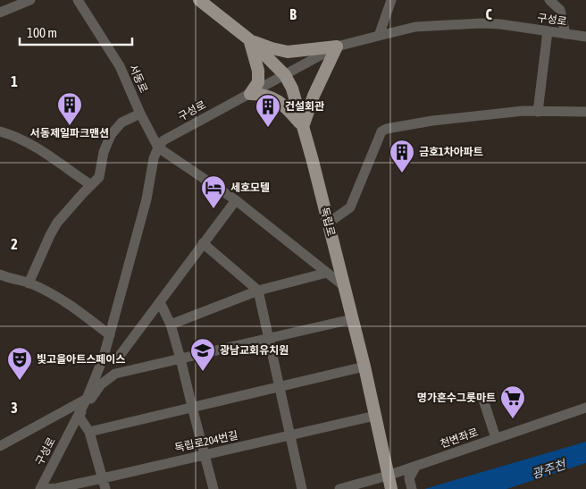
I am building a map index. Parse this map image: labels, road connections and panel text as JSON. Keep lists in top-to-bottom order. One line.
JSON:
{"streets":{"main road":["독립로"],"street":["구성로","서동로","천변좌로","독립로204번길"]},"crossings":[["구성로","서동로"],["구성로","독립로"],["구성로","독립로204번길"],["독립로","천변좌로"],["독립로","독립로204번길"]],"water":["광주천"],"places":{"building":["서동제일파크맨션","건설회관","금호1차아파트"],"hotel":["세호모텔"],"school or university":["광남교회유치원"],"theatre":["빛고을아트스페이스"],"supermarket":["명가혼수그릇마트"]},"scale_bar":"100 m","grid":{"columns":["B","C"],"rows":["1","2","3"]}}
